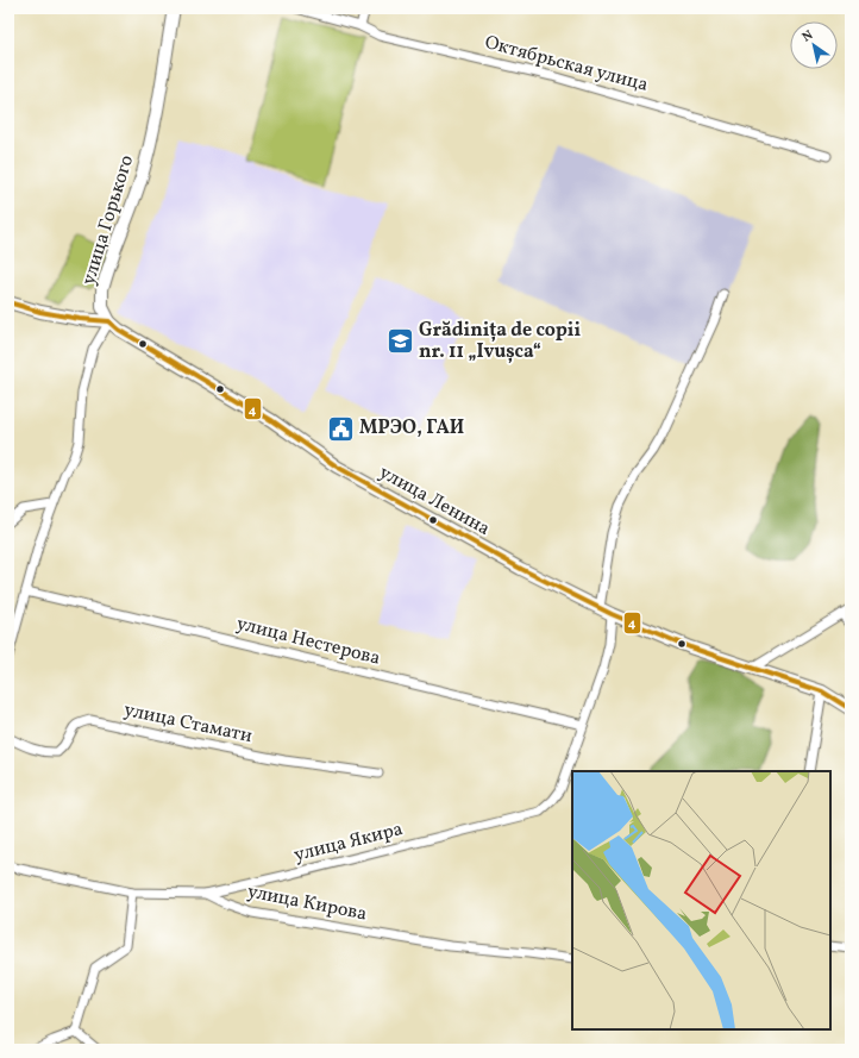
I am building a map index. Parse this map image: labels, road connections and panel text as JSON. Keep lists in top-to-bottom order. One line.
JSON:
{"streets":{"street":["Октябрьская улица","улица Горького","улица Ленина","улица Нестерова","улица Стамати","улица Якира","улица Кирова"]},"crossings":[["улица Горького","улица Ленина"],["улица Ленина","улица Якира"],["улица Нестерова","улица Якира"],["улица Якира","улица Кирова"]],"places":{"school or university":["Grădinița de copii nr. 11 „Ivușca“"],"public building":["МРЭО, ГАИ"]},"lines":["transit line 4"],"north":"top left"}
